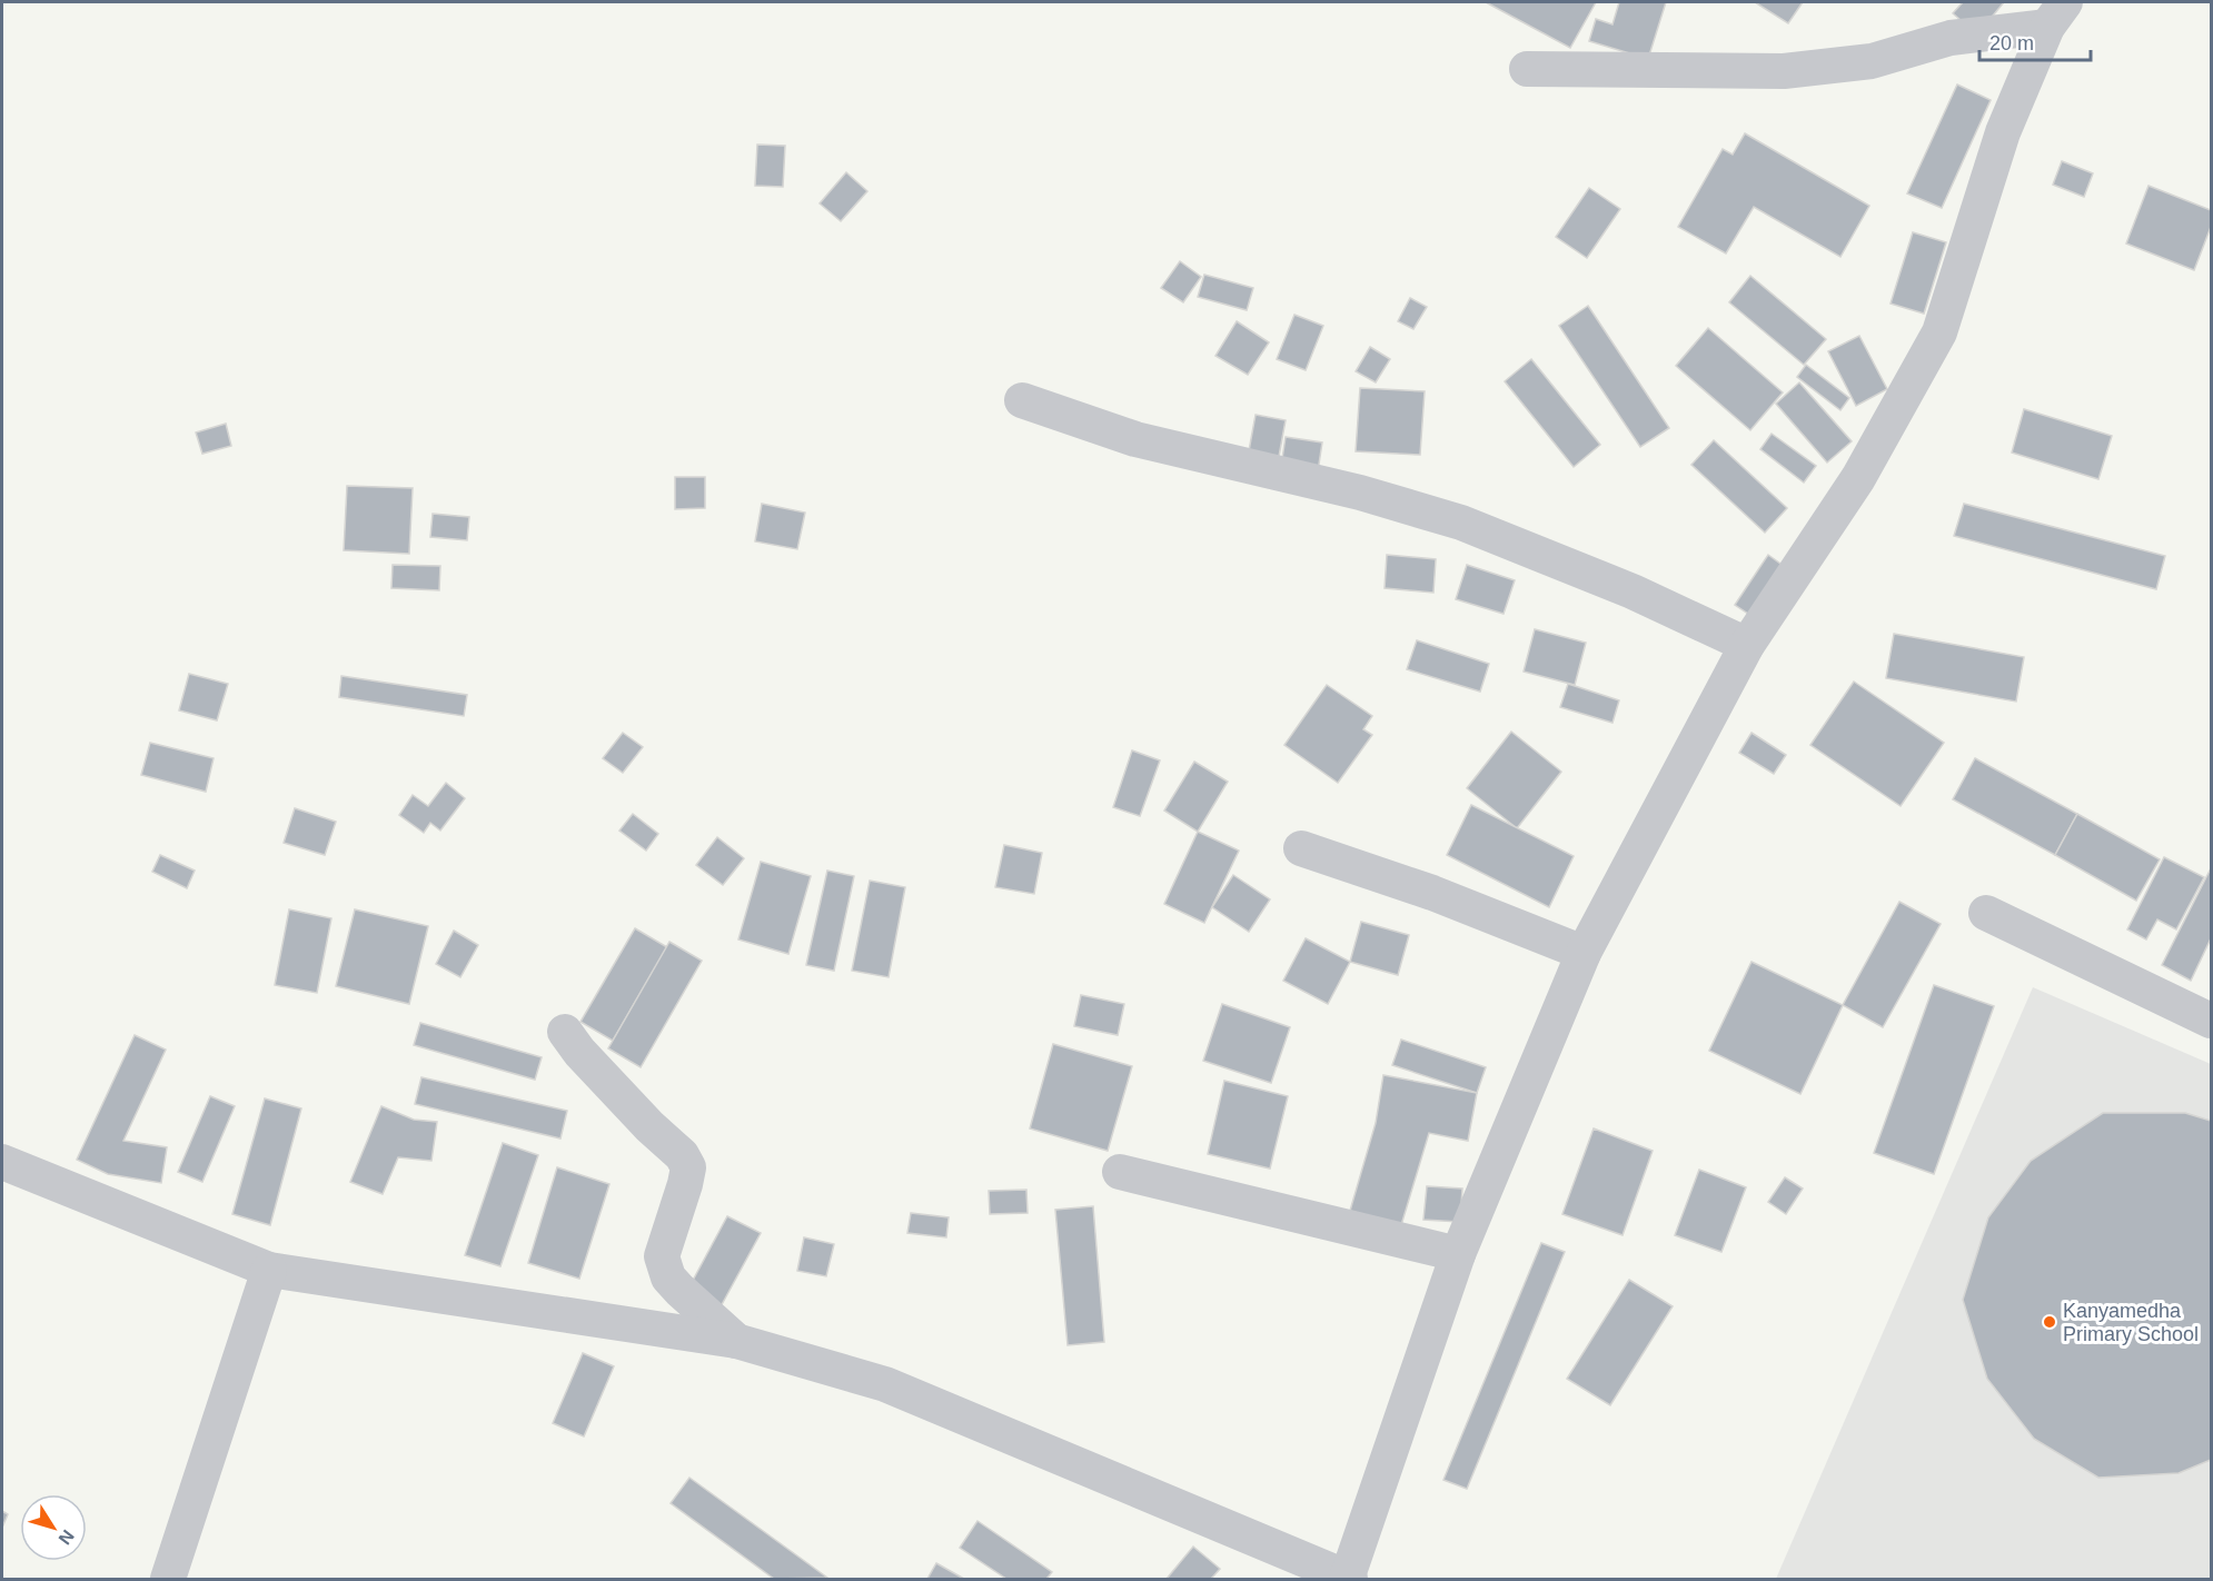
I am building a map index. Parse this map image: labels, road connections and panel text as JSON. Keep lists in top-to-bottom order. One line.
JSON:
{"places":["Kanyamedha Primary School"],"scale_bar":"20 m","north":"bottom right"}
